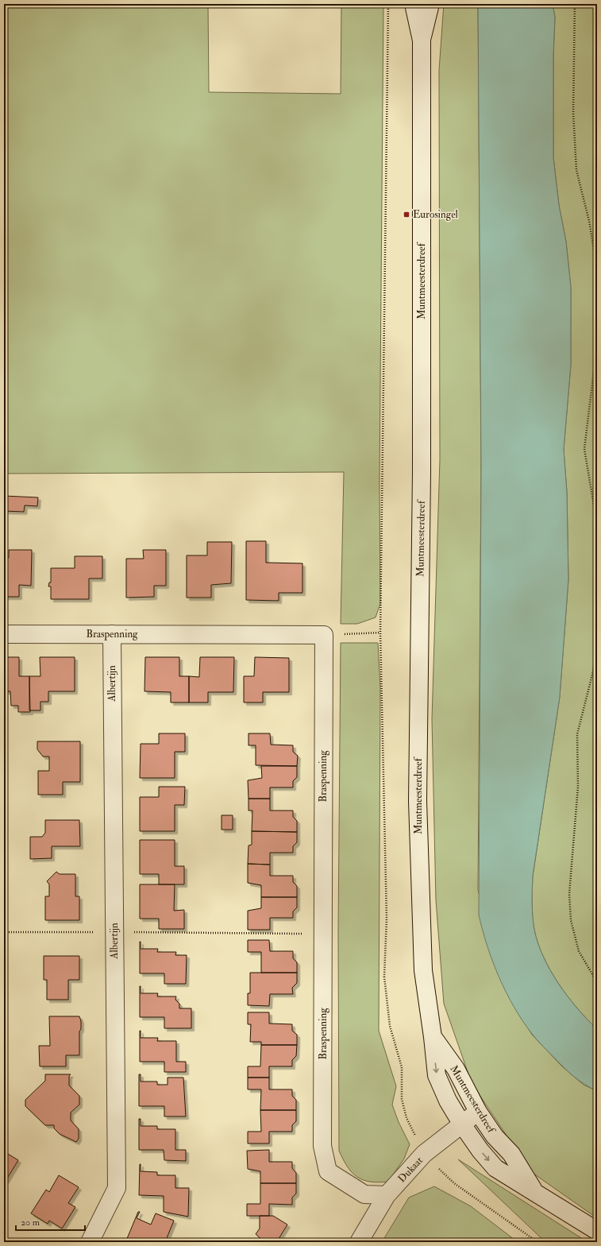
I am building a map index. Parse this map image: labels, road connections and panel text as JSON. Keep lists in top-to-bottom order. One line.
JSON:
{"streets":{"street":["Muntmeesterdreef","Braspenning","Albertijn","Dukaat"]},"crossings":[["Muntmeesterdreef","Dukaat"],["Braspenning","Albertijn"],["Braspenning","Dukaat"]],"places":{"transit":["Eurosingel"]},"scale_bar":"20 m"}
